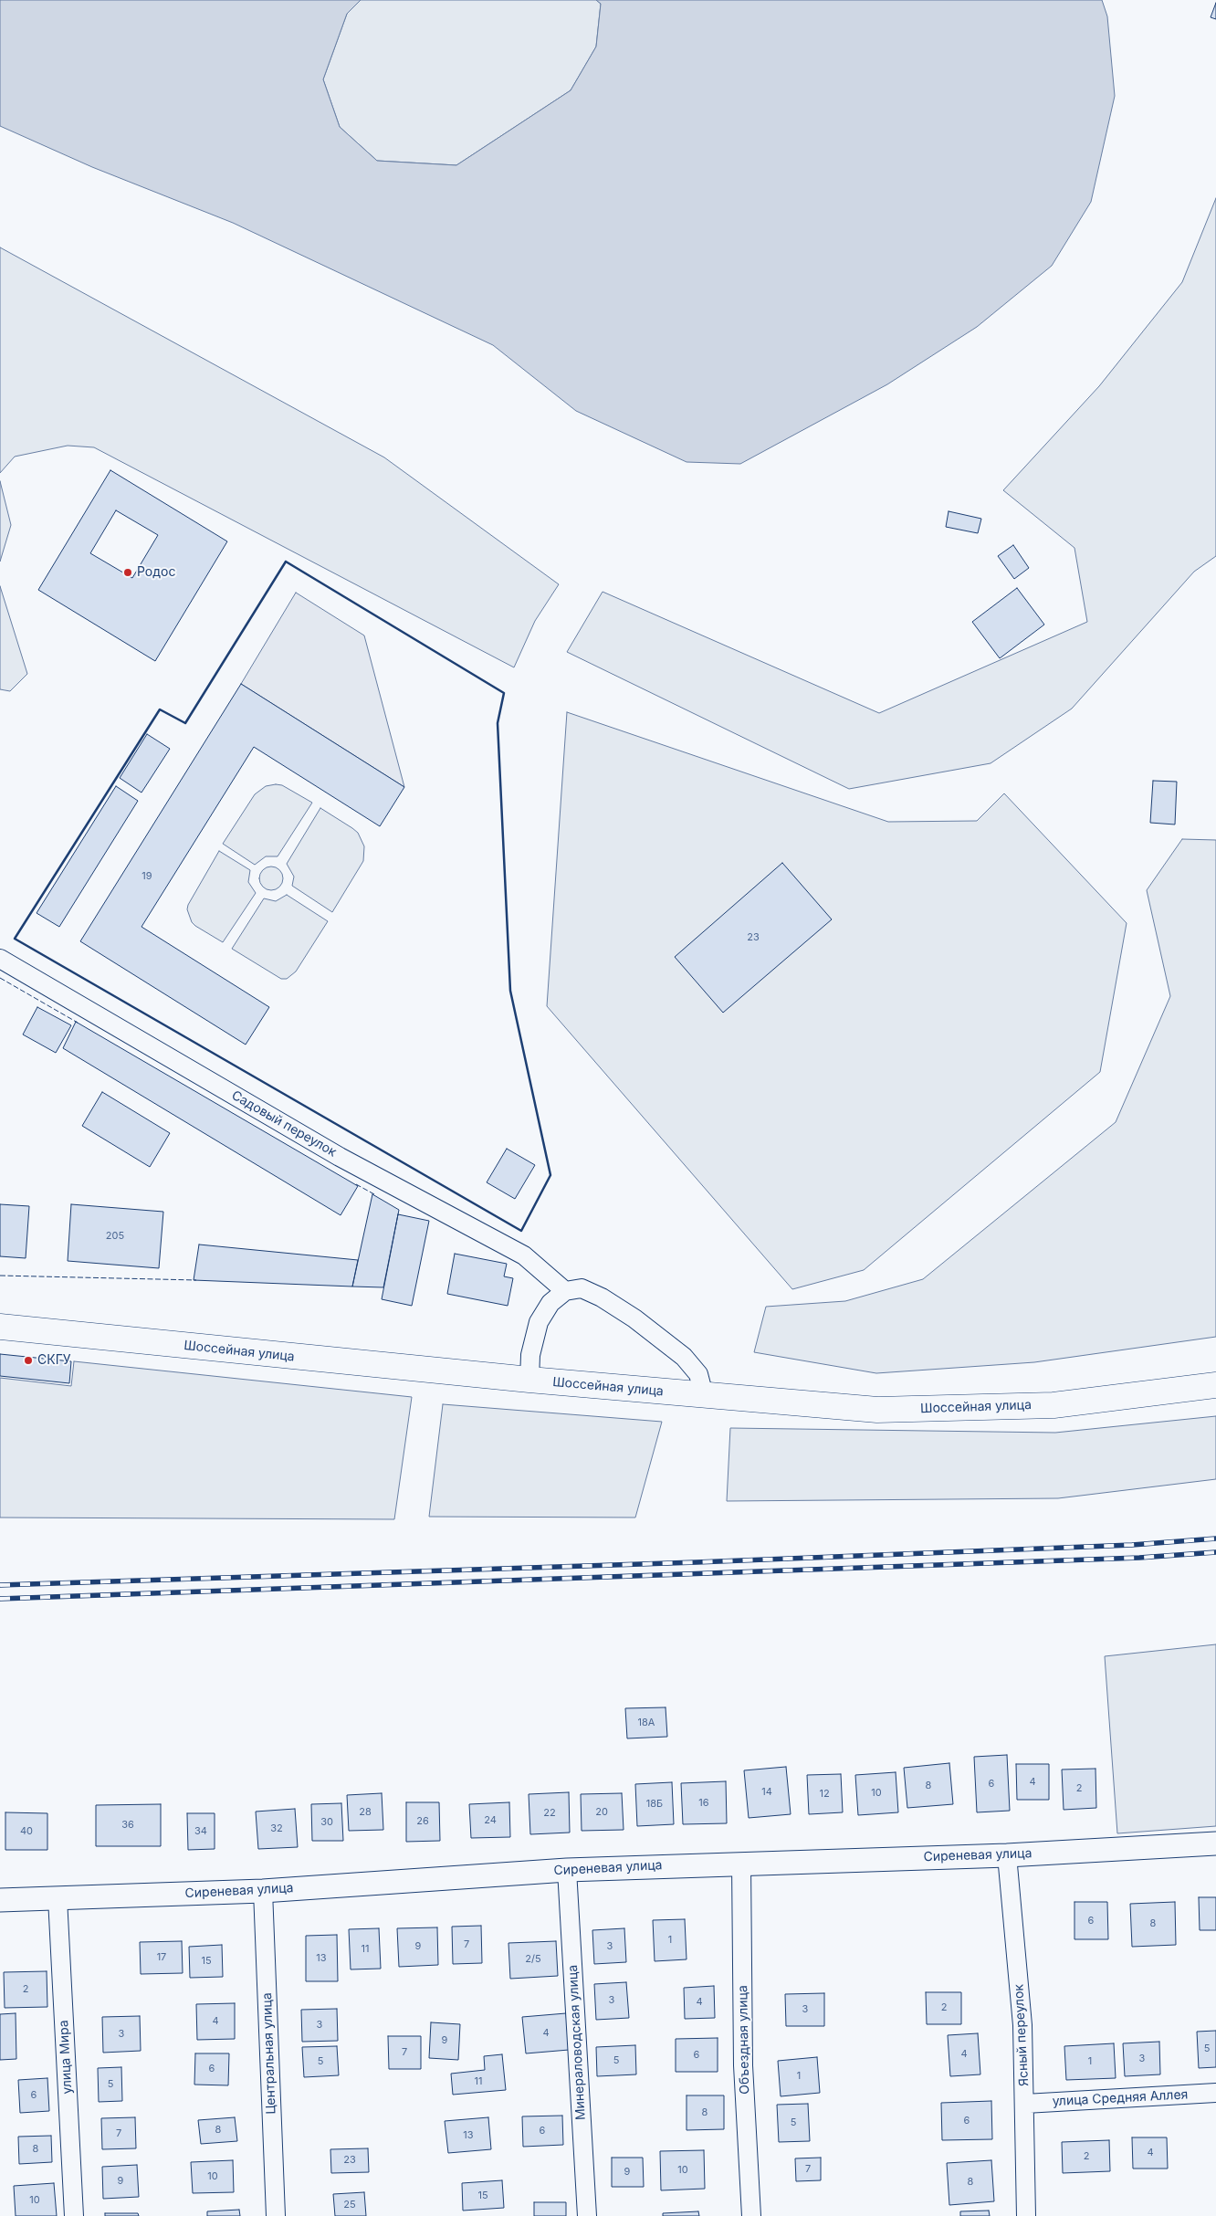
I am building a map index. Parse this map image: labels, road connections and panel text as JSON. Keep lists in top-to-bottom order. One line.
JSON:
{"streets":{"main road":["Шоссейная улица"],"street":["Садовый переулок","Сиреневая улица","Ясный переулок","Объездная улица","Минераловодская улица","Центральная улица","улица Мира","улица Средняя Аллея"]},"crossings":[["Сиреневая улица","Ясный переулок"],["Сиреневая улица","Объездная улица"],["Сиреневая улица","Минераловодская улица"],["Сиреневая улица","Центральная улица"],["Сиреневая улица","улица Мира"],["Ясный переулок","улица Средняя Аллея"]],"places":["Родос","СКГУ"],"house_numbers":["19","23","205","18А","4","6","8","2","14","10","12","16","18Б","28","20","22","24","26","30","36","32","40","34","6","8","1","7","9","3","11","17","13","2/5","15","2","3","4","2","3","4","3","4","3","9","5","7","4","6","3","5","5","1","6","1","11","5","6","8","6","5","8","6","7","13","8","4","2","23","7","10","9","10","9","8","15","10","25"]}
